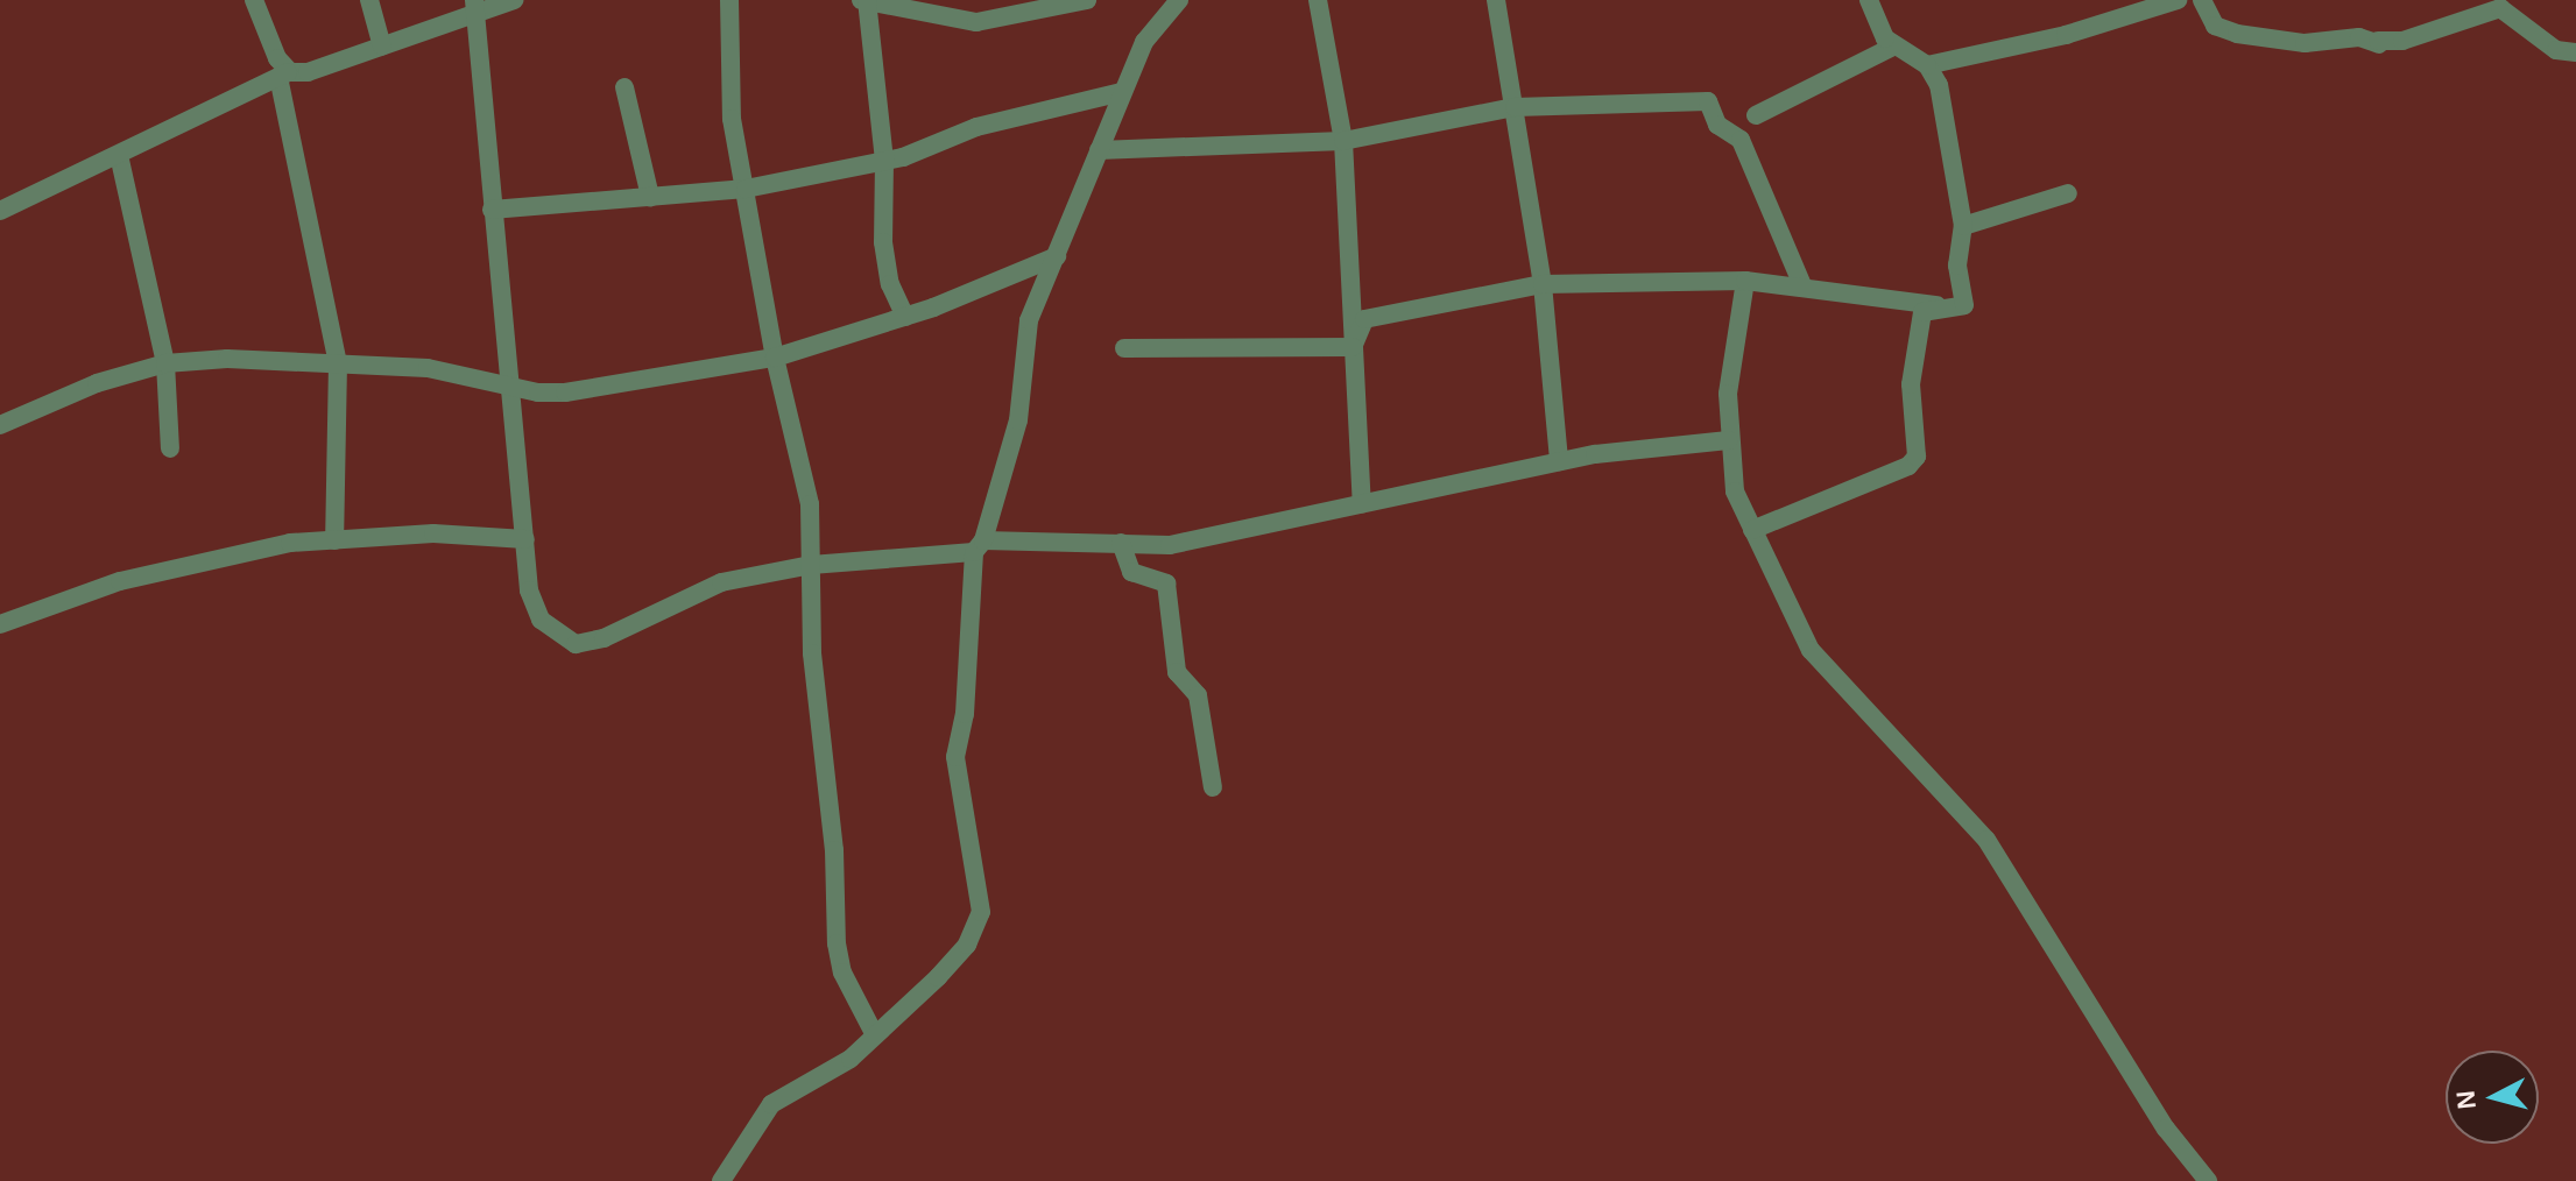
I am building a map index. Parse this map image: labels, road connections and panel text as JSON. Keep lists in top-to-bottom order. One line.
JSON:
{"north":"left"}
